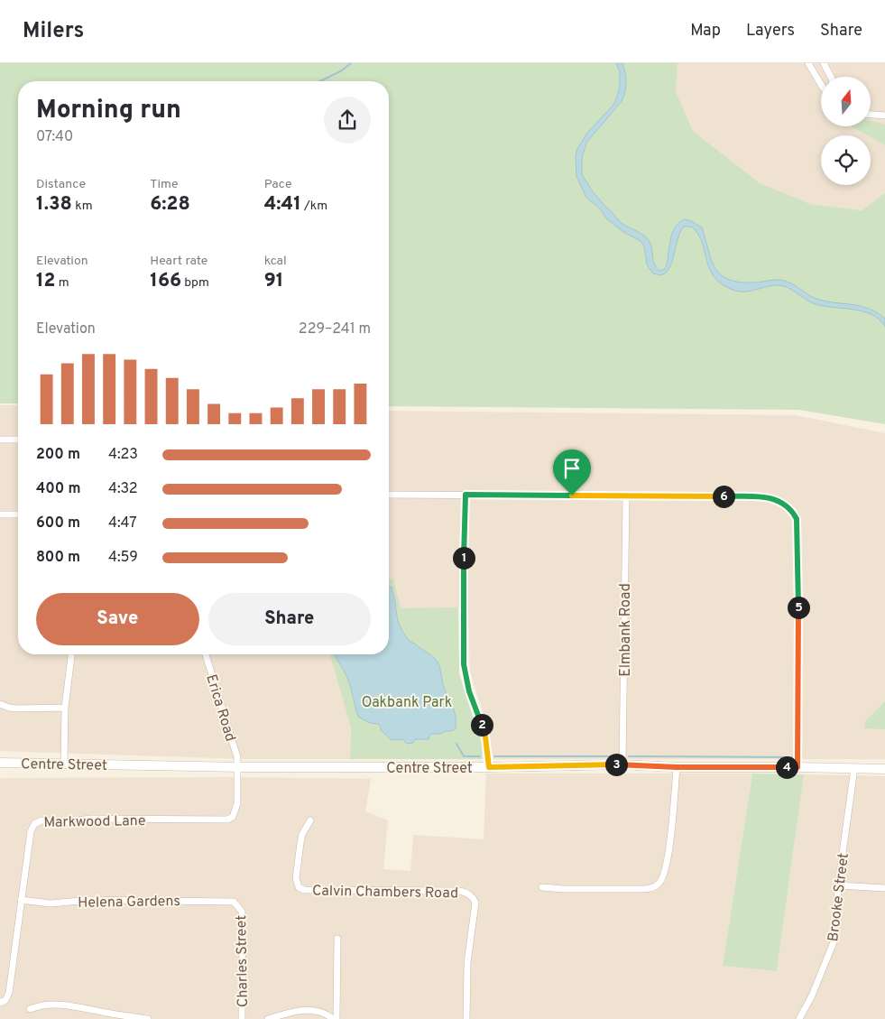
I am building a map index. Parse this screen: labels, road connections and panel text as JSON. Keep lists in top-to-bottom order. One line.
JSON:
{"streets":{"main road":["Centre Street"],"street":["Elmbank Road","Erica Road","Markwood Lane","Calvin Chambers Road","Brooke Street","Helena Gardens","Charles Street"]},"crossings":[["Elmbank Road","Centre Street"],["Erica Road","Centre Street"],["Erica Road","Markwood Lane"],["Centre Street","Markwood Lane"],["Centre Street","Brooke Street"],["Markwood Lane","Helena Gardens"],["Helena Gardens","Charles Street"]],"parks":["Oakbank Park"],"north":"top","page":{"header":"Milers","nav":["Map","Layers","Share"],"heading":["Morning run","07:40"],"stats":[["Distance","1.38 km"],["Time","6:28"],["Pace","4:41 /km"],["Elevation","12 m"],["Heart rate","166 bpm"],["kcal","91"]],"chart":["Elevation","229–241 m"],"list":[{"name":"200 m","note":"4:23"},{"name":"400 m","note":"4:32"},{"name":"600 m","note":"4:47"},{"name":"800 m","note":"4:59"}],"pins":["6","1","5","2","3","4"],"buttons":["Save","Share"]}}
